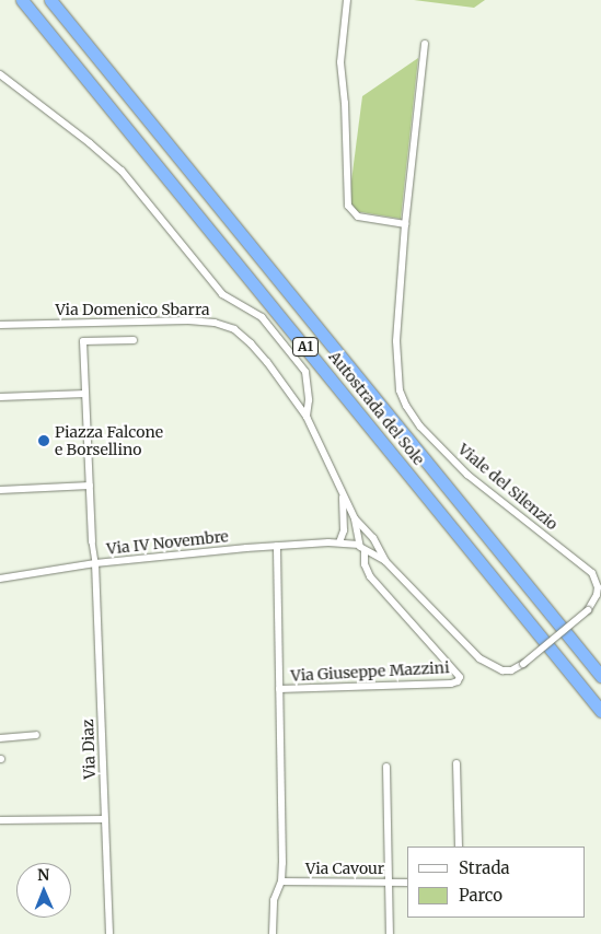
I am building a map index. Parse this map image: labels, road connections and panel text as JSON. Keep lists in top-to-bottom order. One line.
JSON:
{"streets":{"highway":["A1","Autostrada del Sole"],"street":["Via Domenico Sbarra","Viale del Silenzio","Via IV Novembre","Via Giuseppe Mazzini","Via Diaz","Via Cavour"]},"crossings":[["Via Domenico Sbarra","Viale del Silenzio"],["Via Domenico Sbarra","Via IV Novembre"],["Via Domenico Sbarra","Via Giuseppe Mazzini"],["Viale del Silenzio","Via IV Novembre"],["Viale del Silenzio","Via Giuseppe Mazzini"],["Via IV Novembre","Via Giuseppe Mazzini"],["Via IV Novembre","Via Diaz"],["Via Giuseppe Mazzini","Via Cavour"]],"places":["Piazza Falcone e Borsellino"],"legend":["Strada","Parco"],"north":"top"}
